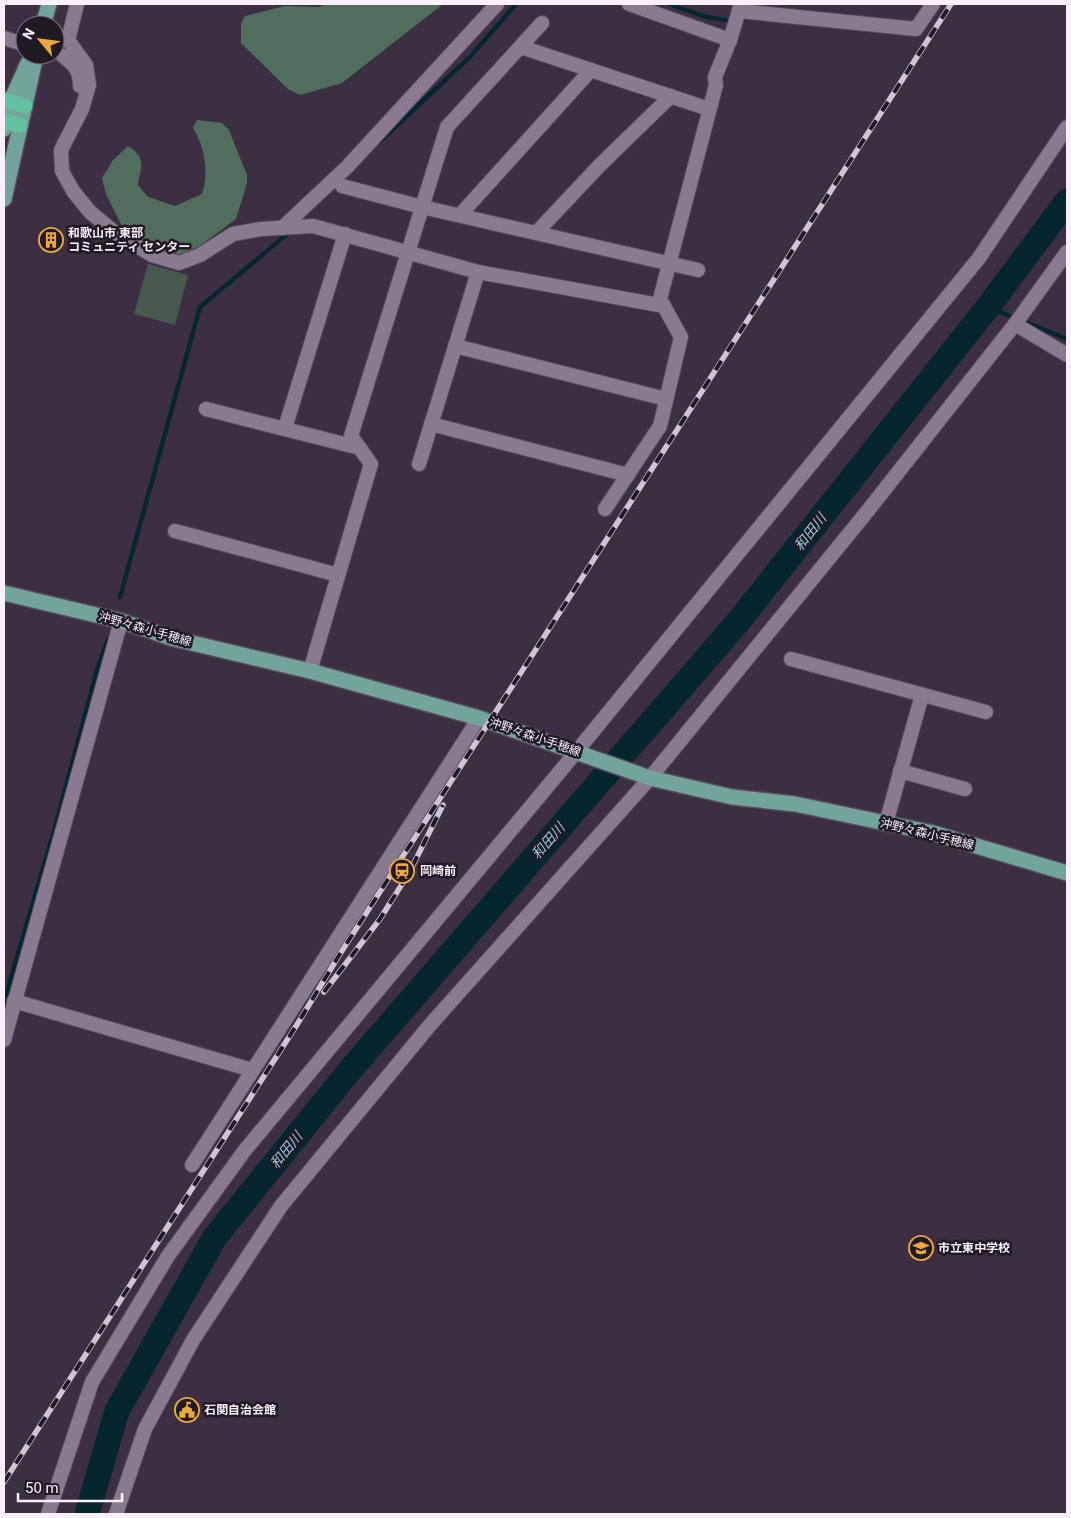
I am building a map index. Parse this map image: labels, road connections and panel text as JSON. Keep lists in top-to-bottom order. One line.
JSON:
{"streets":{"main road":["沖野々森小手穂線"]},"water":["和田川"],"places":{"building":["和歌山市 東部 コミュニティ センター"],"station":["岡崎前"],"school or university":["市立東中学校"],"public building":["石関自治会館"]},"scale_bar":"50 m","north":"top left"}
